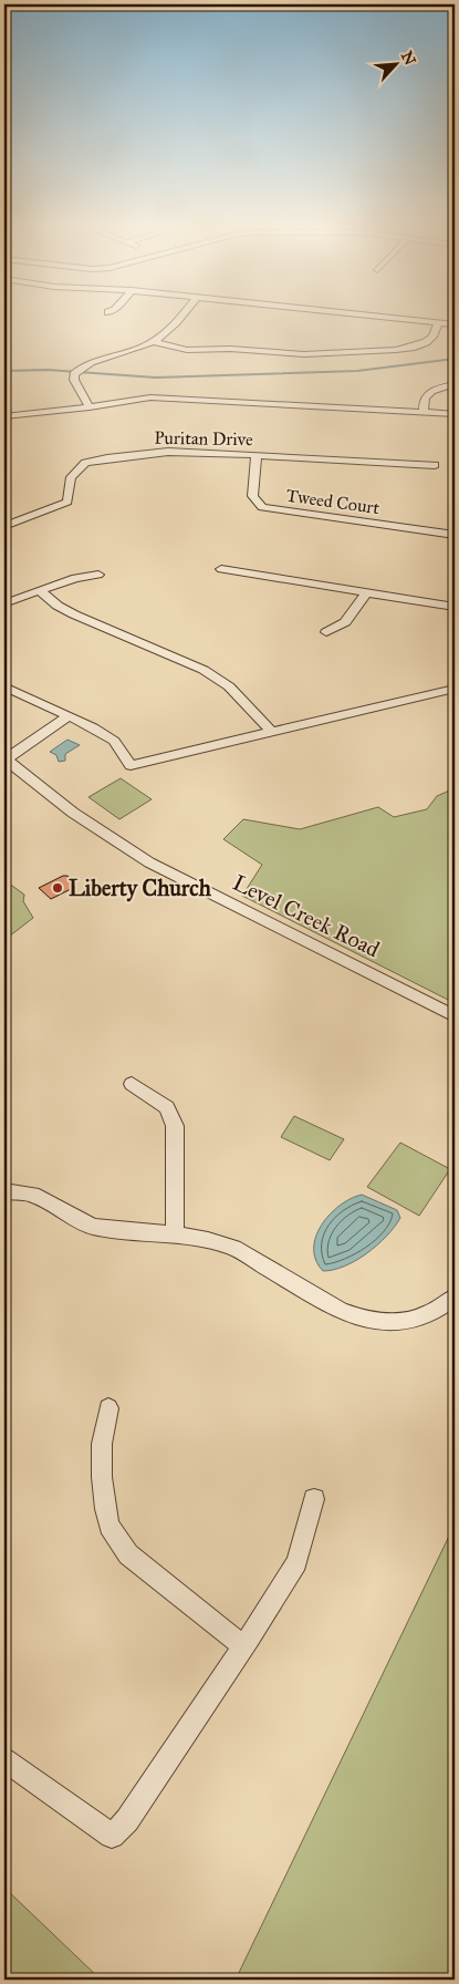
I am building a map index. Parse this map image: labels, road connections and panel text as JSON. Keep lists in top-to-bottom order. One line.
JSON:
{"streets":{"street":["Puritan Drive","Tweed Court","Level Creek Road"]},"crossings":[["Puritan Drive","Tweed Court"]],"places":["Liberty Church"],"north":"top right"}
